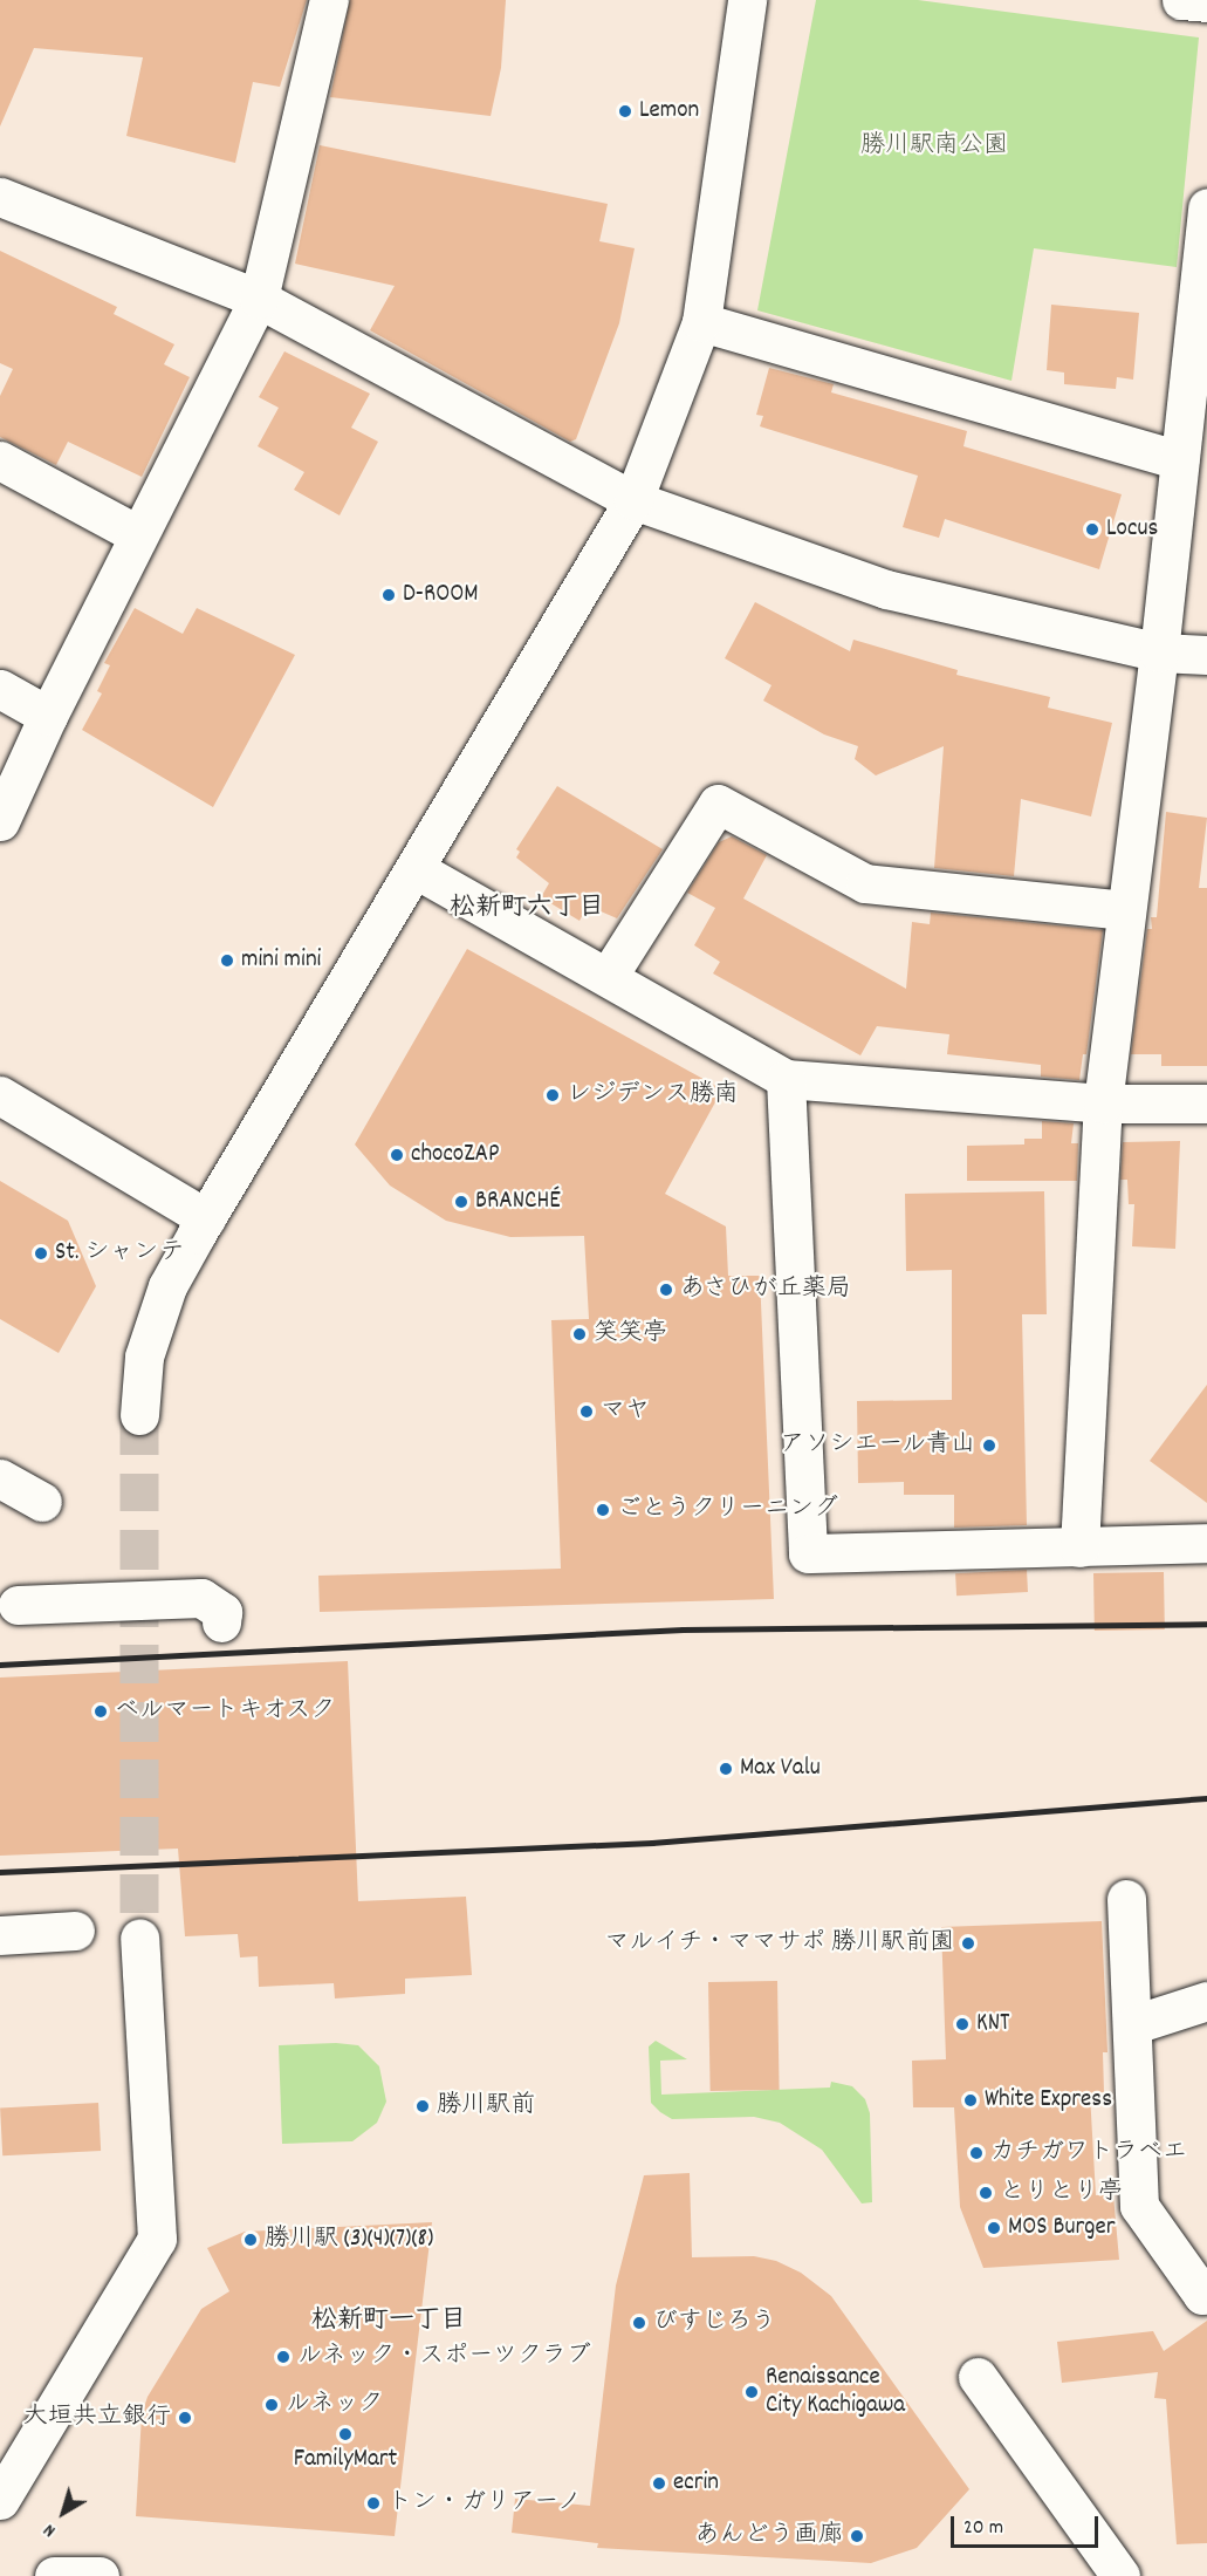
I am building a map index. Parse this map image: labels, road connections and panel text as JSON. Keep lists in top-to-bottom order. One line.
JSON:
{"districts":["松新町六丁目","松新町一丁目"],"parks":["勝川駅南公園"],"places":["Lemon","Locus","D-ROOM","mini mini","レジデンス勝南","chocoZAP","BRANCHÉ","St. シャンテ","あさひが丘薬局","笑笑亭","マヤ","アソシエール青山","ごとうクリーニング","ベルマートキオスク","Max Valu","マルイチ・ママサポ 勝川駅前園","KNT","White Express","勝川駅前","カチガワトラベエ","とりとり亭","MOS Burger","勝川駅 (3)(4)(7)(8)","びすじろう","ルネック・スポーツクラブ","Renaissance City Kachigawa","ルネック","大垣共立銀行","FamilyMart","ecrin","トン・ガリアーノ","あんどう画廊"],"scale_bar":"20 m","north":"bottom left"}
